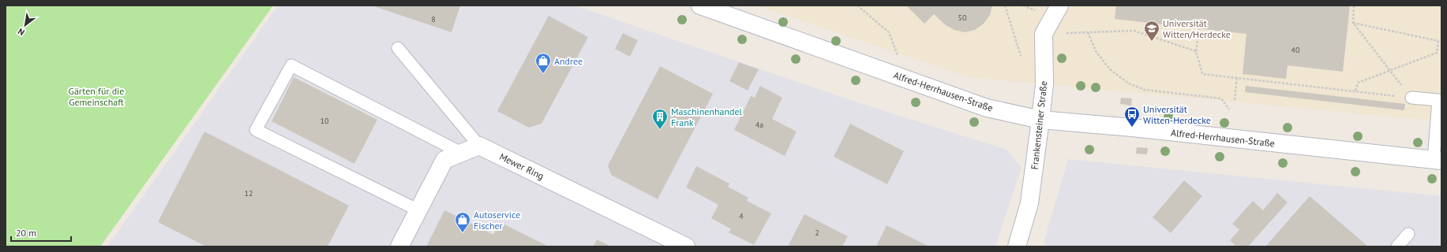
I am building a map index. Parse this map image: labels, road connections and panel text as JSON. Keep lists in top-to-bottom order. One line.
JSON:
{"streets":{"street":["Alfred-Herrhausen-Straße","Frankensteiner Straße","Mewer Ring"]},"crossings":[["Alfred-Herrhausen-Straße","Frankensteiner Straße"]],"parks":["Gärten für die Gemeinschaft"],"places":{"school or university":["Universität Witten/Herdecke"],"shop":["Andree","Autoservice Fischer"],"bus stop":["Universität Witten-Herdecke"],"building":["Maschinenhandel Frank"]},"house_numbers":["50","8","40","10","4a","12","4","2"],"scale_bar":"20 m","north":"bottom left"}
